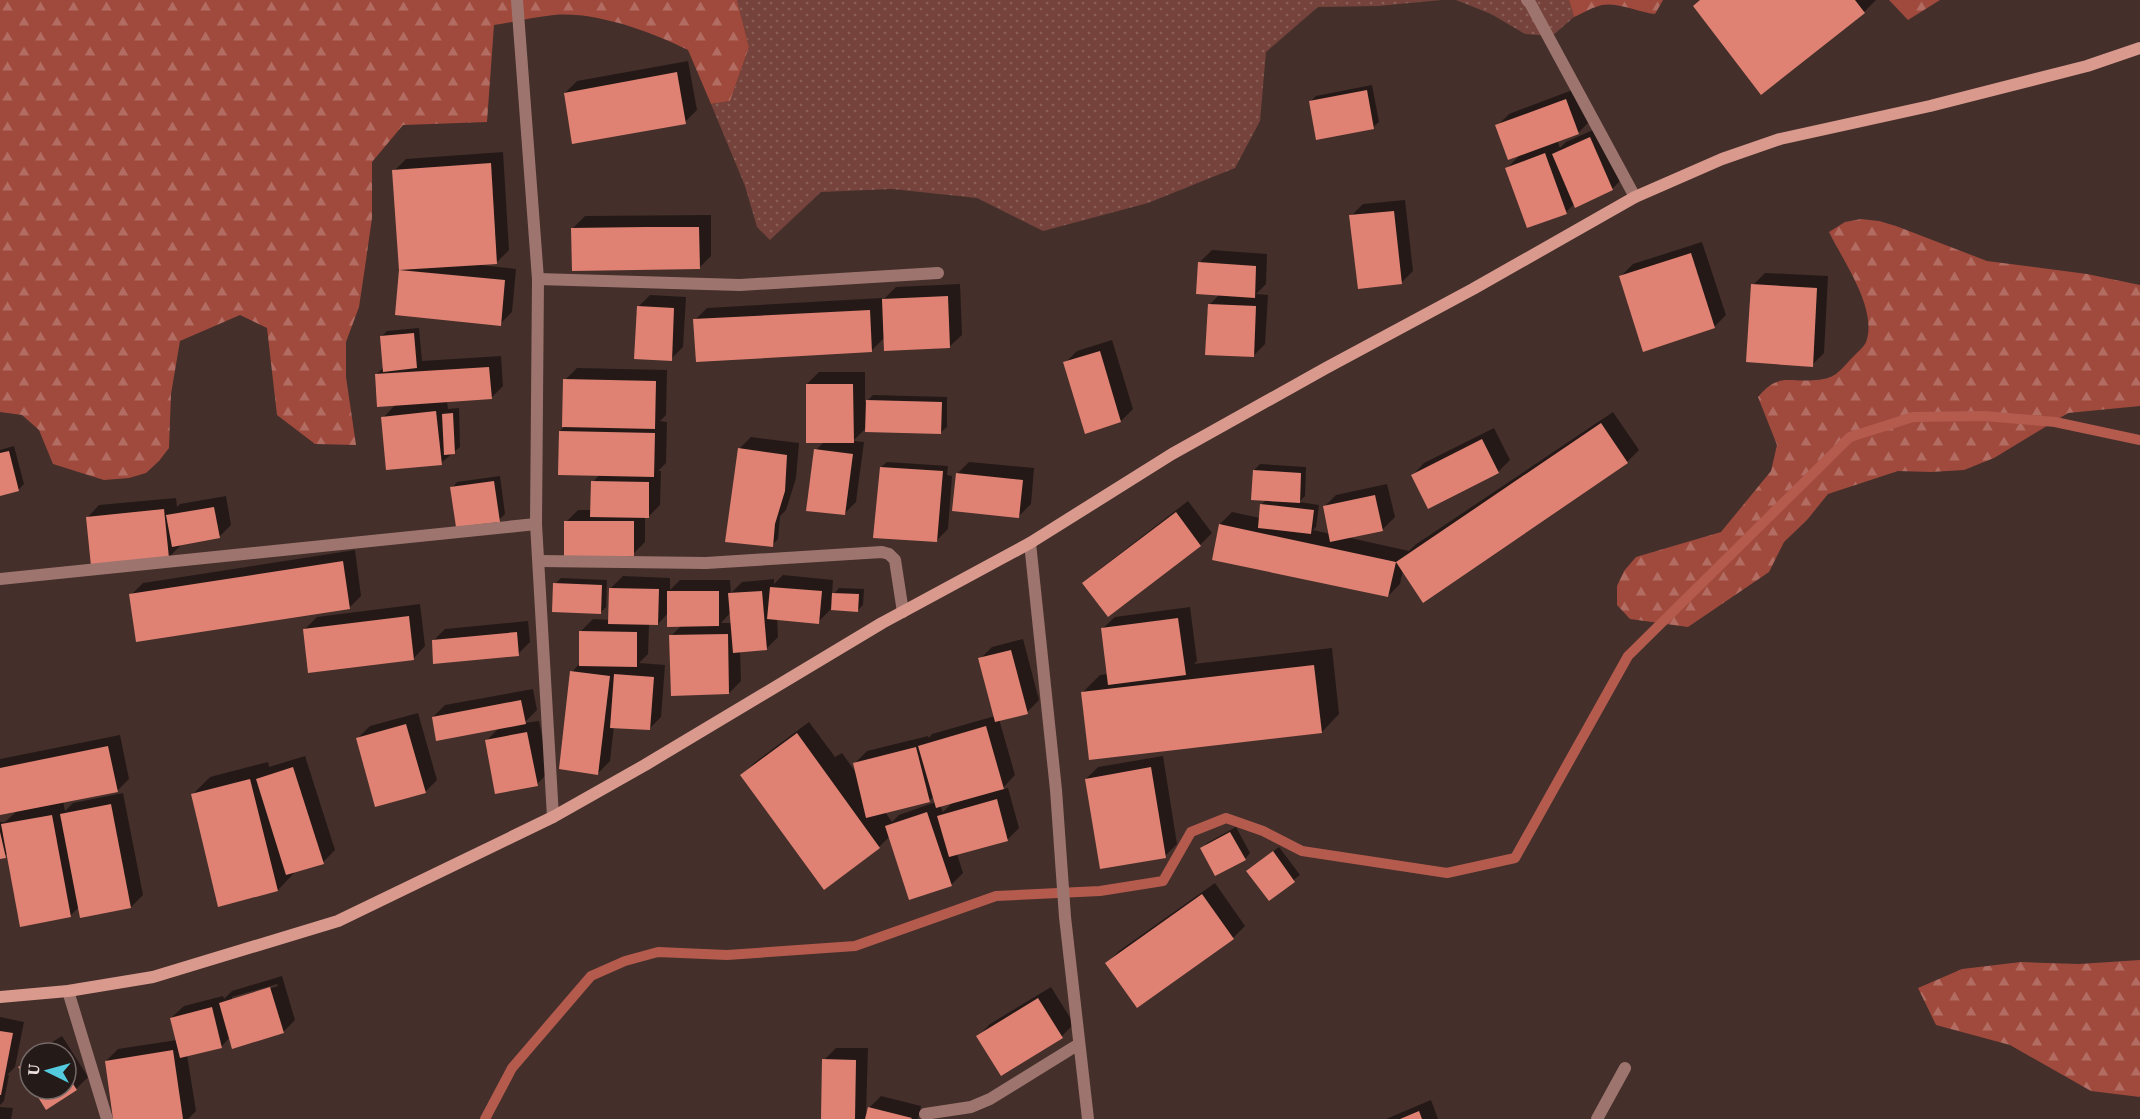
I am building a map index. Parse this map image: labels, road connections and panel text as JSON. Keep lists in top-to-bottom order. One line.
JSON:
{"north":"left"}
